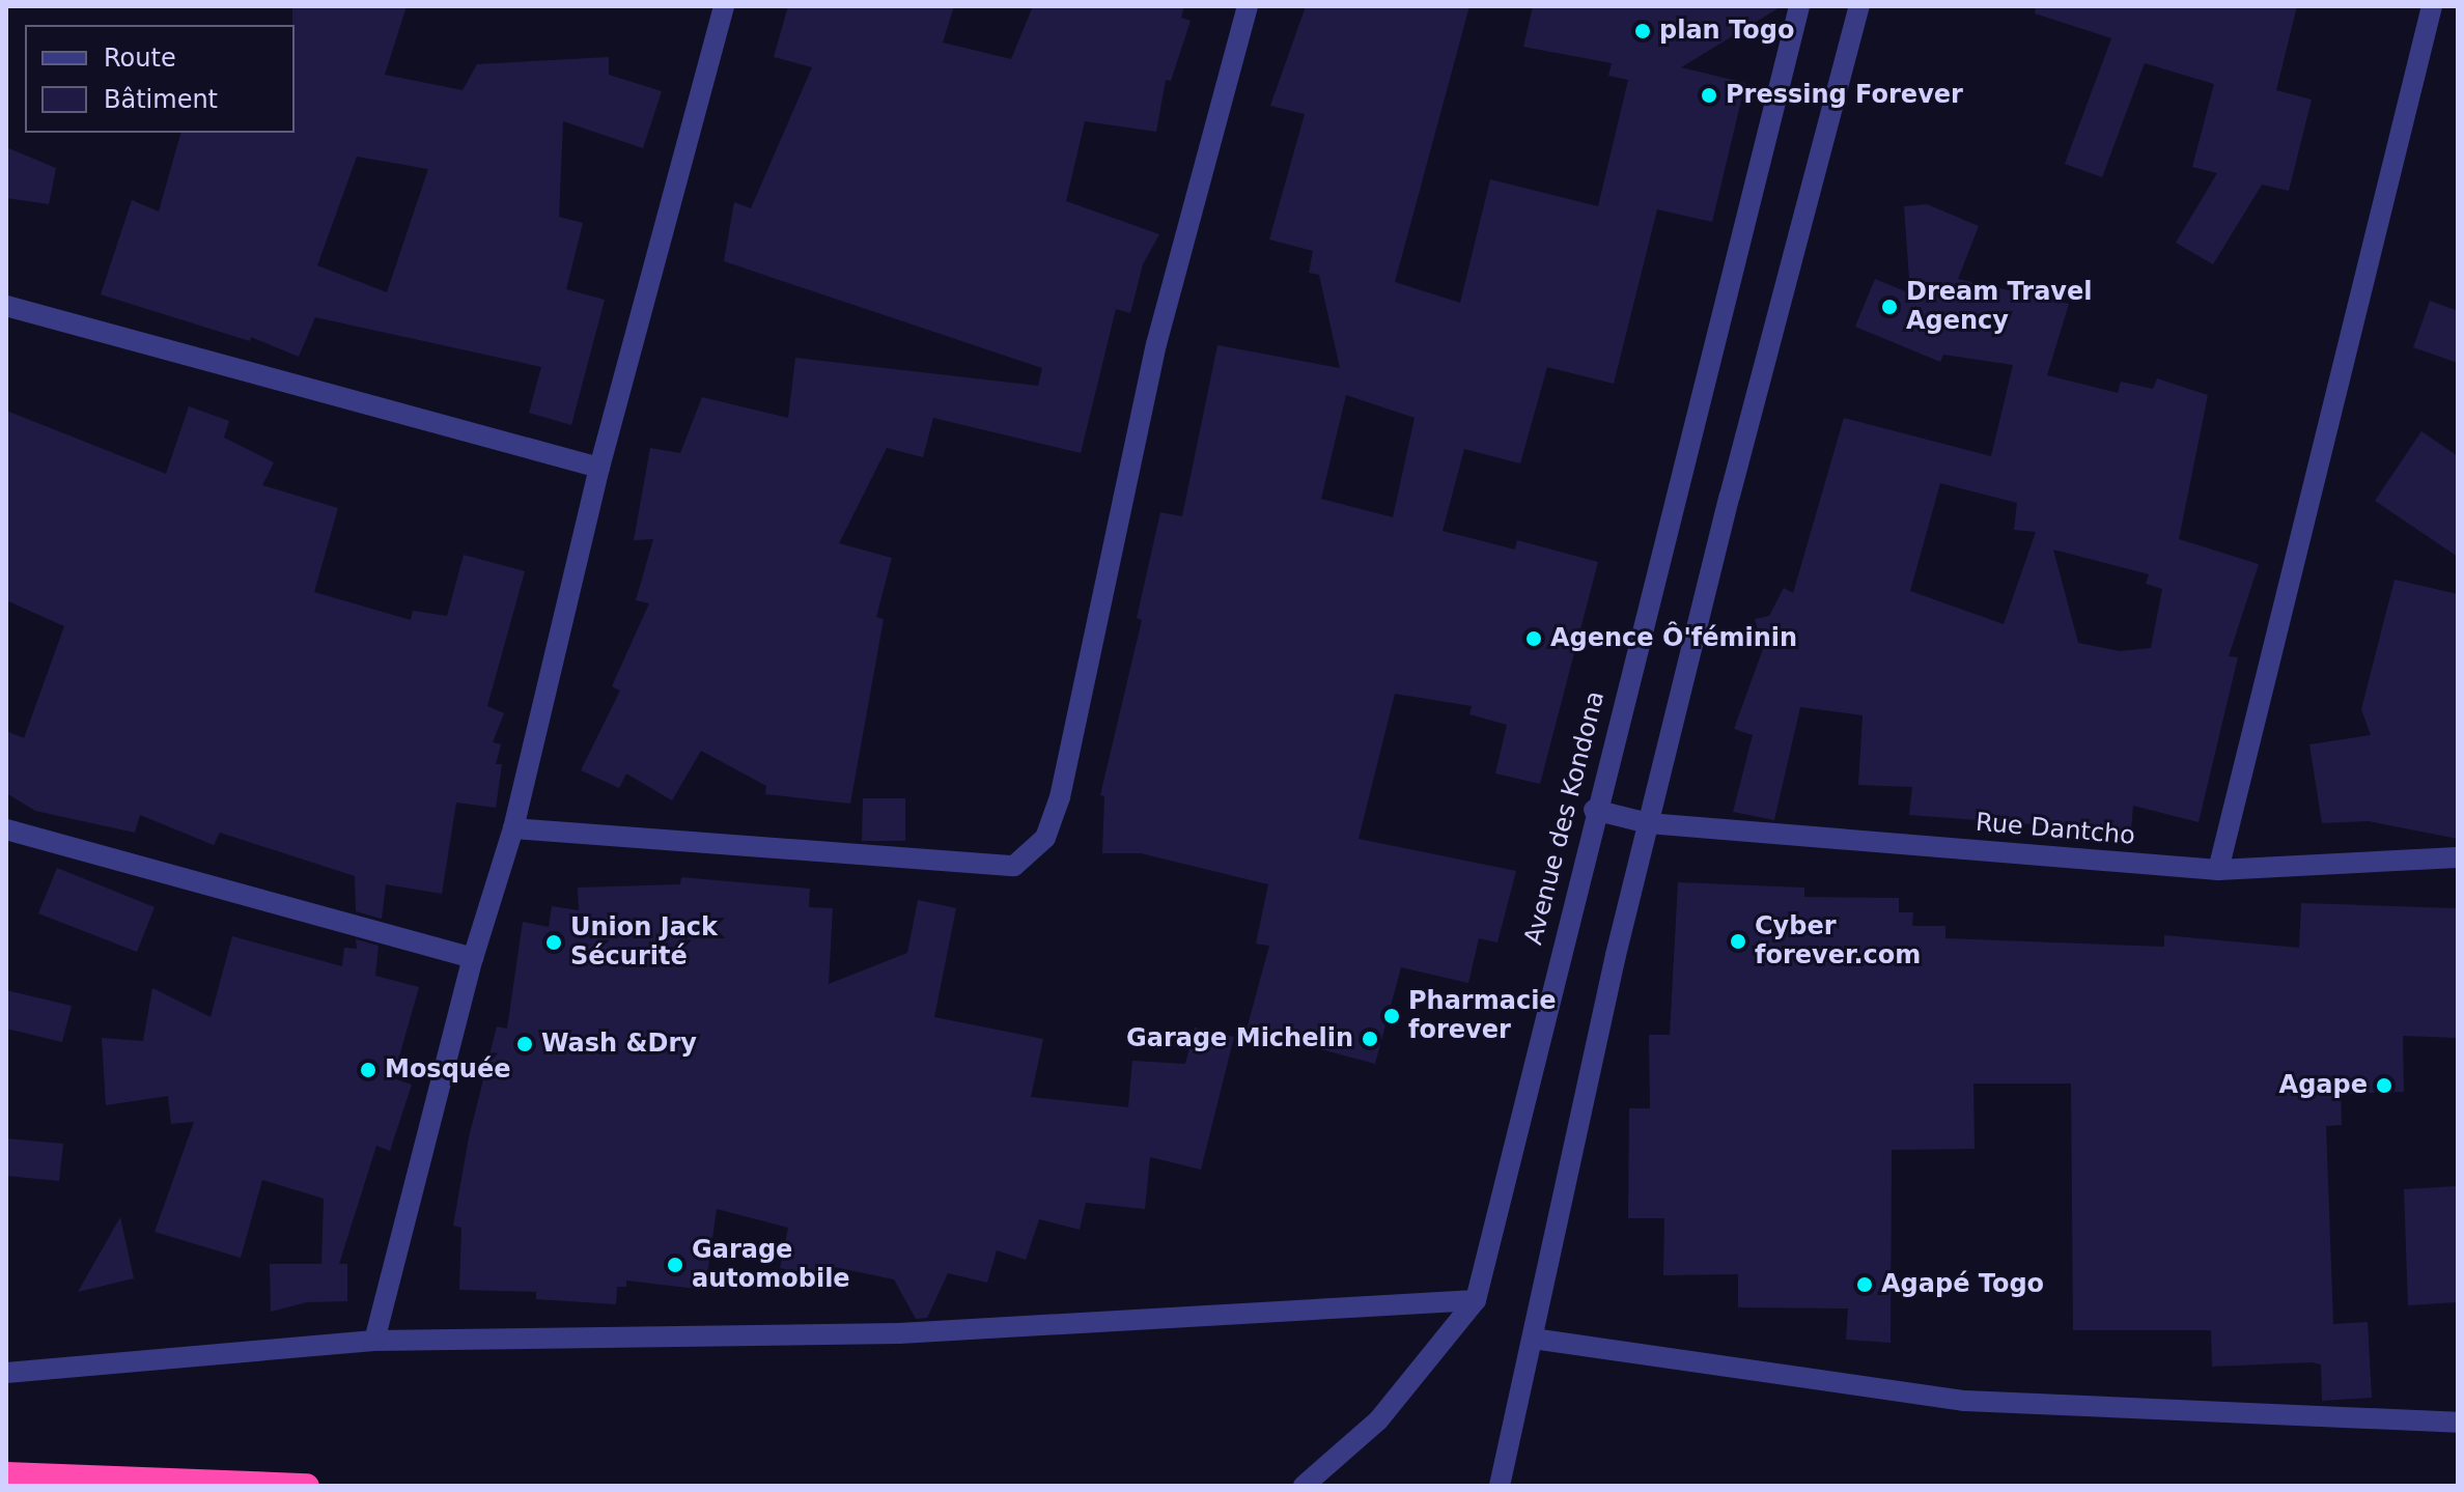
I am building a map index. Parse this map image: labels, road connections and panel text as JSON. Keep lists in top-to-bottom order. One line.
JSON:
{"streets":{"street":["Avenue des Kondona","Rue Dantcho"]},"crossings":[["Avenue des Kondona","Rue Dantcho"]],"places":["plan Togo","Pressing Forever","Dream Travel Agency","Agence Ô'féminin","Cyber forever.com","Union Jack Sécurité","Pharmacie forever","Garage Michelin","Wash &Dry","Mosquée","Agape","Garage automobile","Agapé Togo"],"legend":["Route","Bâtiment"]}
